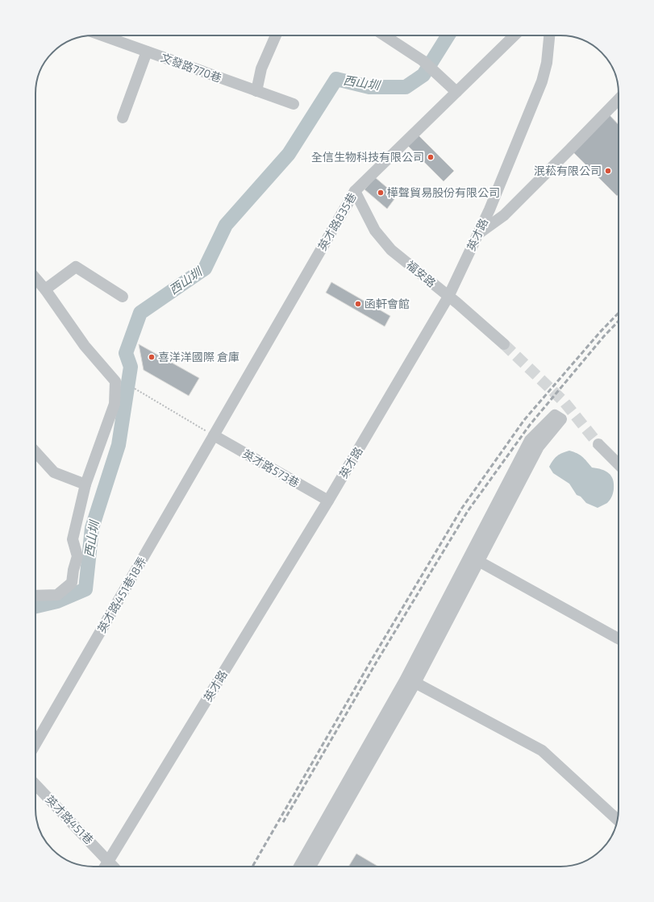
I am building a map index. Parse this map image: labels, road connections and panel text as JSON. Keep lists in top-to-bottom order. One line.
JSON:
{"streets":{"street":["文發路770巷","英才路835巷","英才路","福安路","英才路573巷","英才路451巷18弄","英才路451巷"]},"crossings":[["英才路835巷","福安路"],["英才路835巷","英才路573巷"],["英才路835巷","英才路451巷18弄"],["英才路","福安路"],["英才路","英才路573巷"],["英才路","英才路451巷"],["英才路573巷","英才路451巷18弄"]],"water":["西山圳"],"places":["全信生物科技有限公司","泯菘有限公司","樺聲貿易股份有限公司","函軒會館","喜洋洋國際 倉庫"]}
